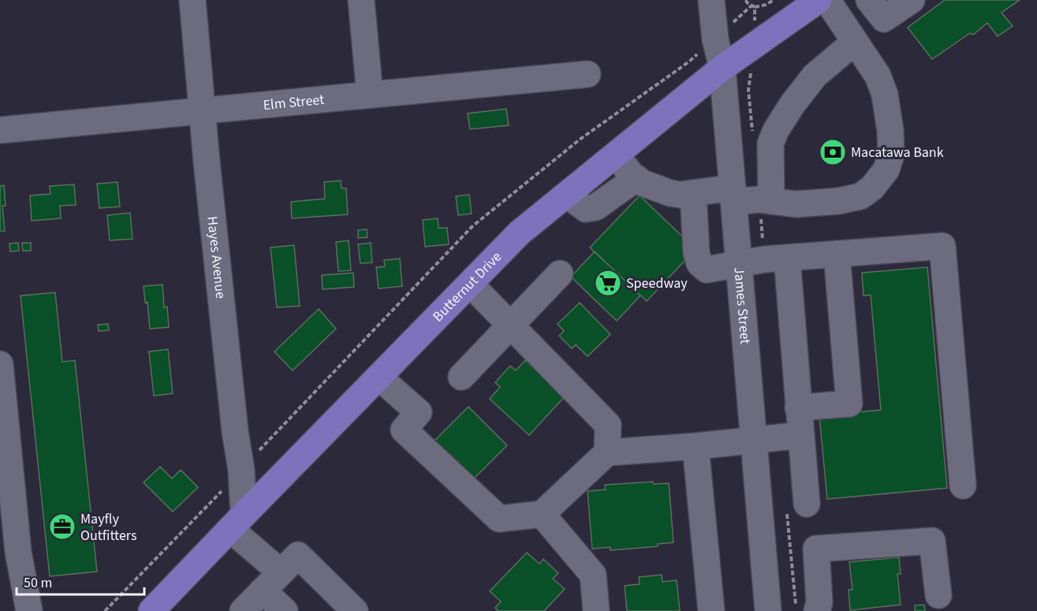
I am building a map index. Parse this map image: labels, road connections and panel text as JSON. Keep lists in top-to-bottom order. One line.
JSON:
{"streets":{"main road":["Butternut Drive"],"street":["Elm Street","Hayes Avenue","James Street"]},"crossings":[["Elm Street","Hayes Avenue"],["Hayes Avenue","Butternut Drive"],["Butternut Drive","James Street"]],"places":{"bank":["Macatawa Bank"],"supermarket":["Speedway"],"office":["Mayfly Outfitters"]},"scale_bar":"50 m"}
